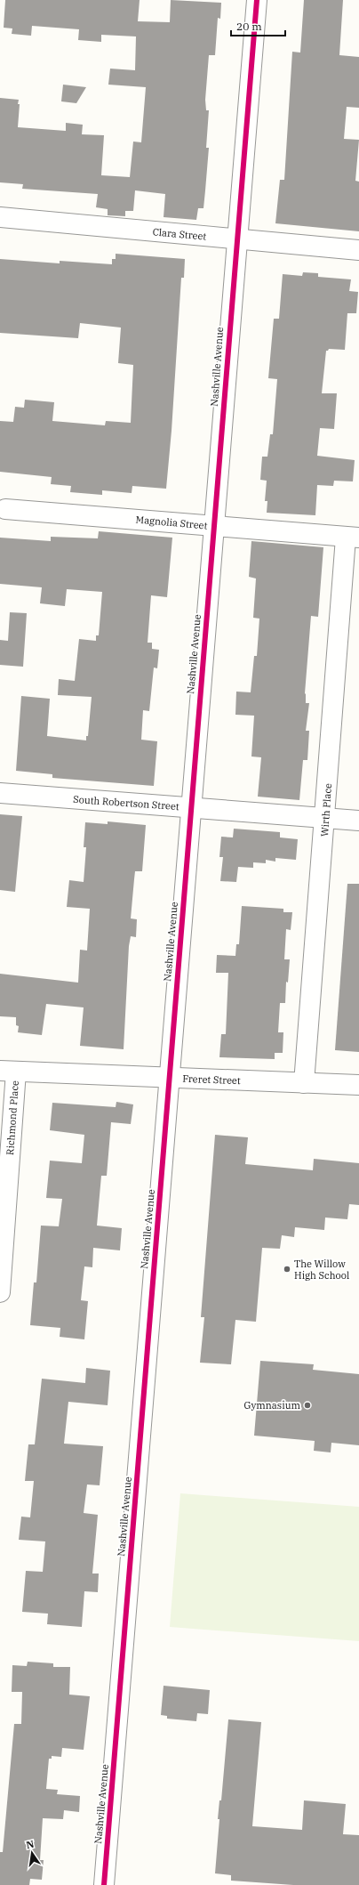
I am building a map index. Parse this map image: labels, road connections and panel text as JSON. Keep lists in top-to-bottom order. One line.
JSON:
{"streets":{"street":["Clara Street","Nashville Avenue","Magnolia Street","South Robertson Street","Wirth Place","Freret Street","Richmond Place"]},"crossings":[["Clara Street","Nashville Avenue"],["Nashville Avenue","Magnolia Street"],["Nashville Avenue","South Robertson Street"],["Nashville Avenue","Freret Street"],["Magnolia Street","Wirth Place"],["South Robertson Street","Wirth Place"],["Wirth Place","Freret Street"],["Freret Street","Richmond Place"]],"places":["The Willow High School","Gymnasium"],"scale_bar":"20 m","north":"top"}
